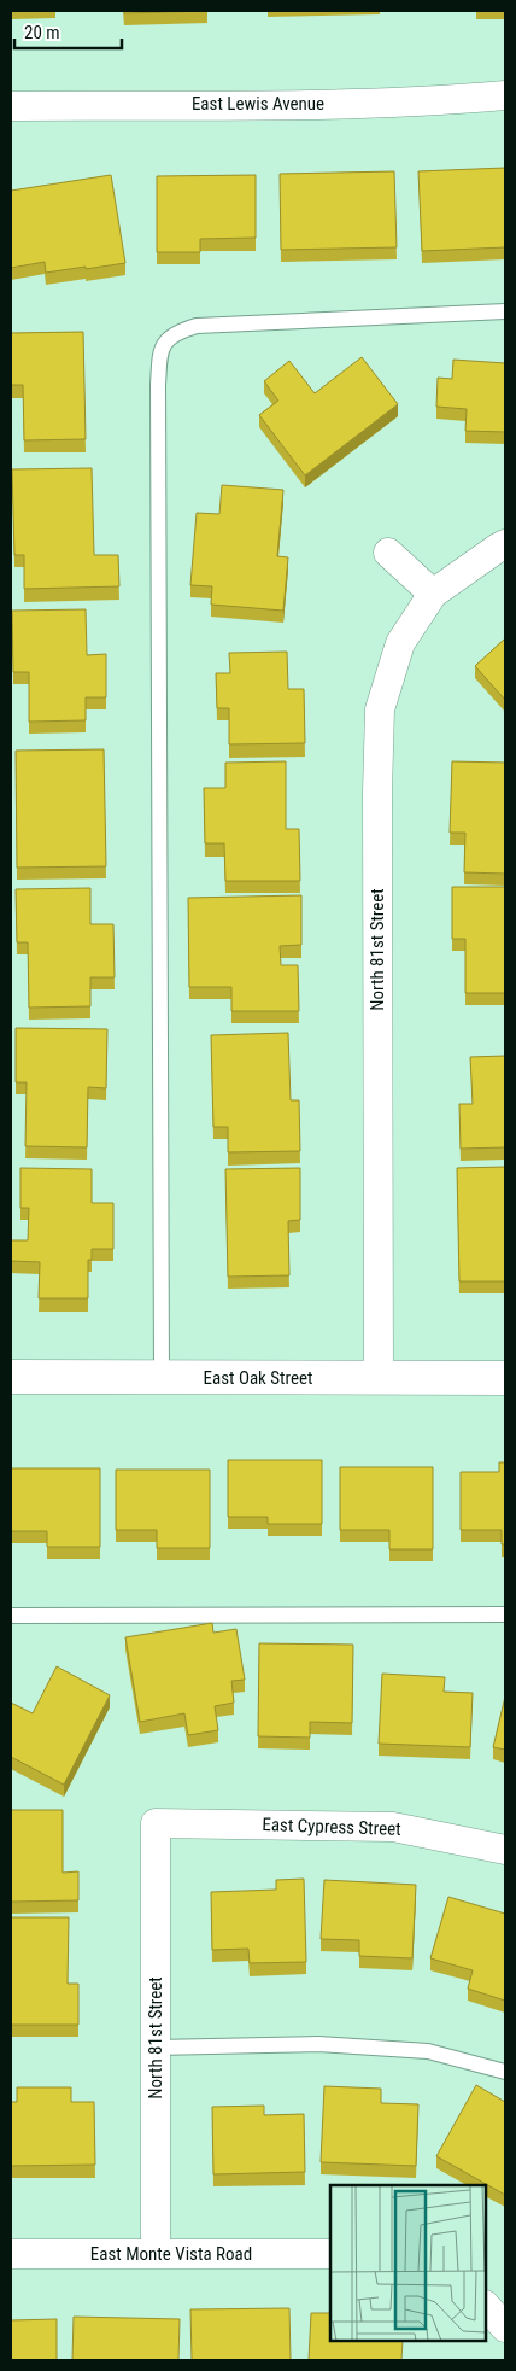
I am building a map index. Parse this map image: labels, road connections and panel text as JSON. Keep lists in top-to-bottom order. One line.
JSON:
{"streets":{"street":["East Lewis Avenue","North 81st Street","East Oak Street","East Cypress Street","East Monte Vista Road"]},"crossings":[["North 81st Street","East Oak Street"],["North 81st Street","East Cypress Street"],["North 81st Street","East Monte Vista Road"]],"scale_bar":"20 m"}
